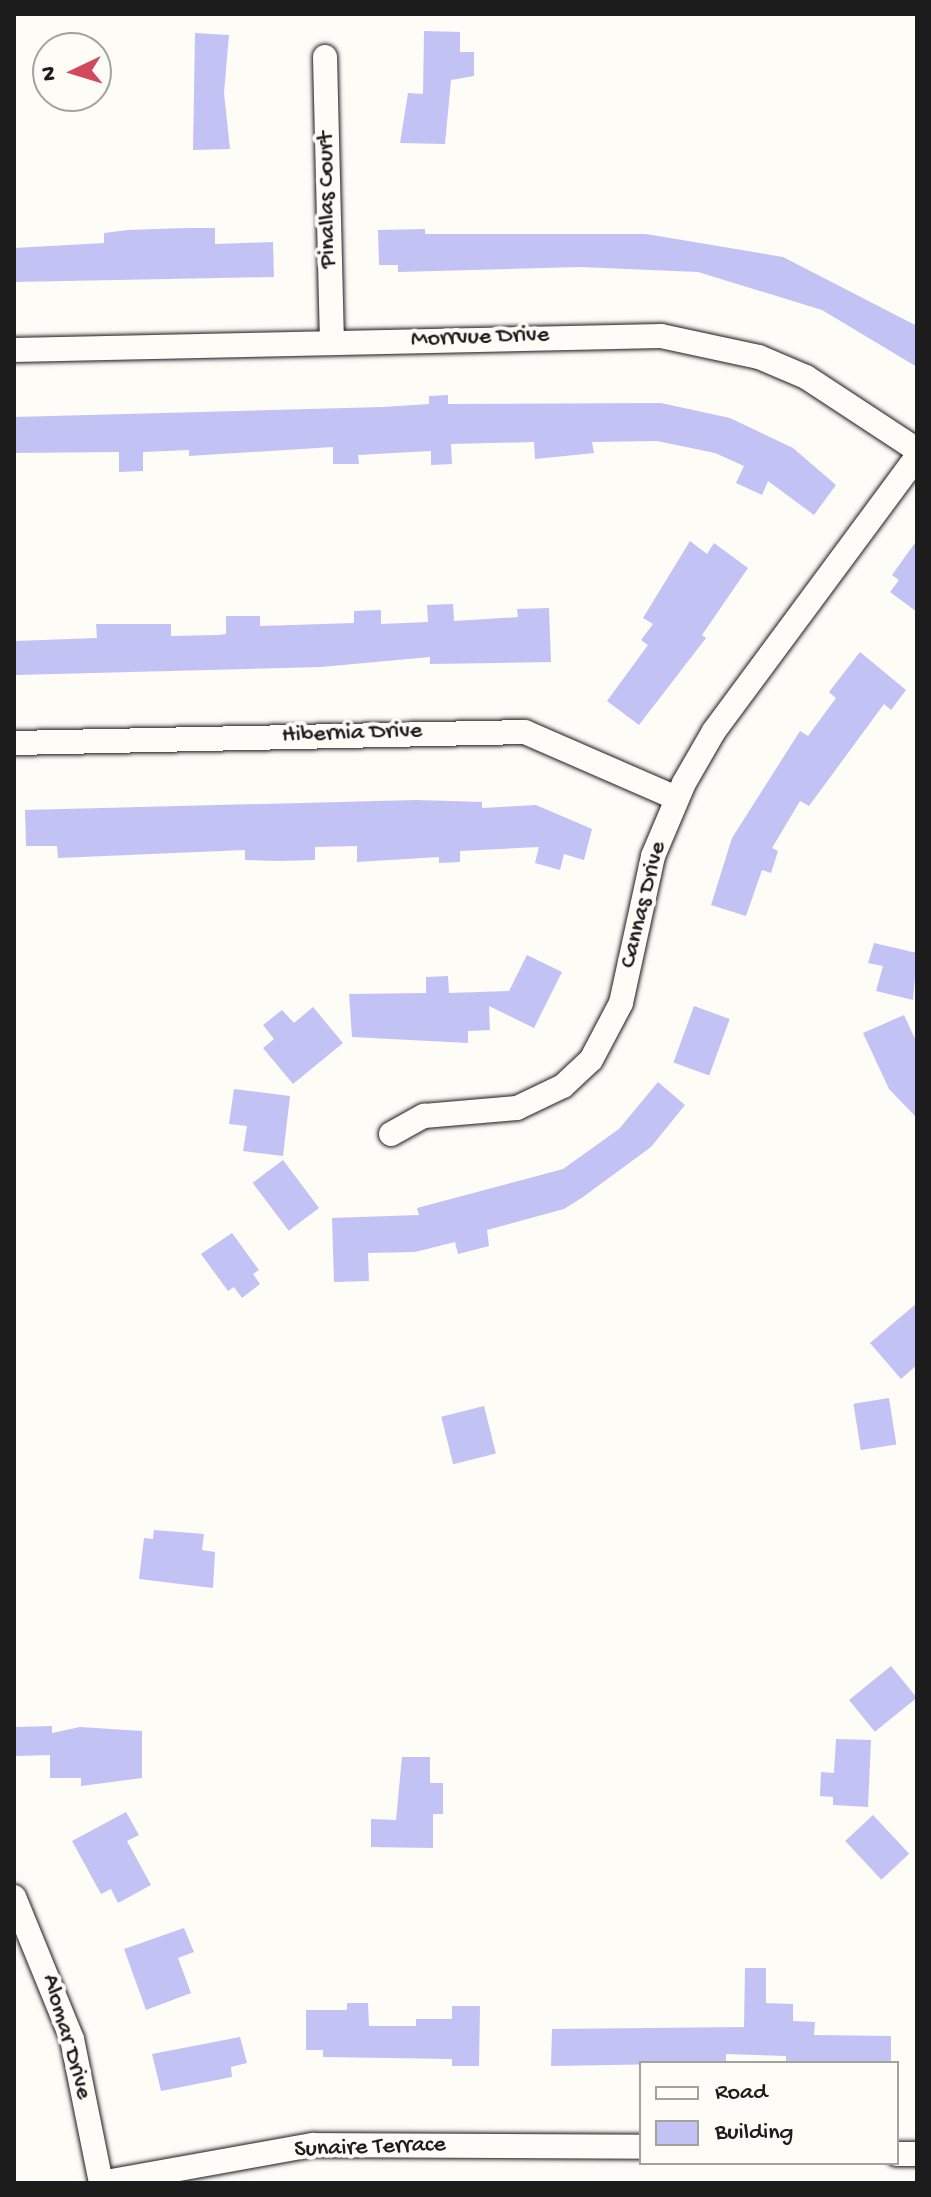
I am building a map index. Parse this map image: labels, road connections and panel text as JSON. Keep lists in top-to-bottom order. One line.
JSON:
{"streets":{"street":["Pinallas Court","Morrvue Drive","Hibernia Drive","Cannas Drive","Alomar Drive","Sunaire Terrace"]},"crossings":[["Pinallas Court","Morrvue Drive"],["Hibernia Drive","Cannas Drive"],["Alomar Drive","Sunaire Terrace"]],"legend":["Road","Building"],"north":"left"}
